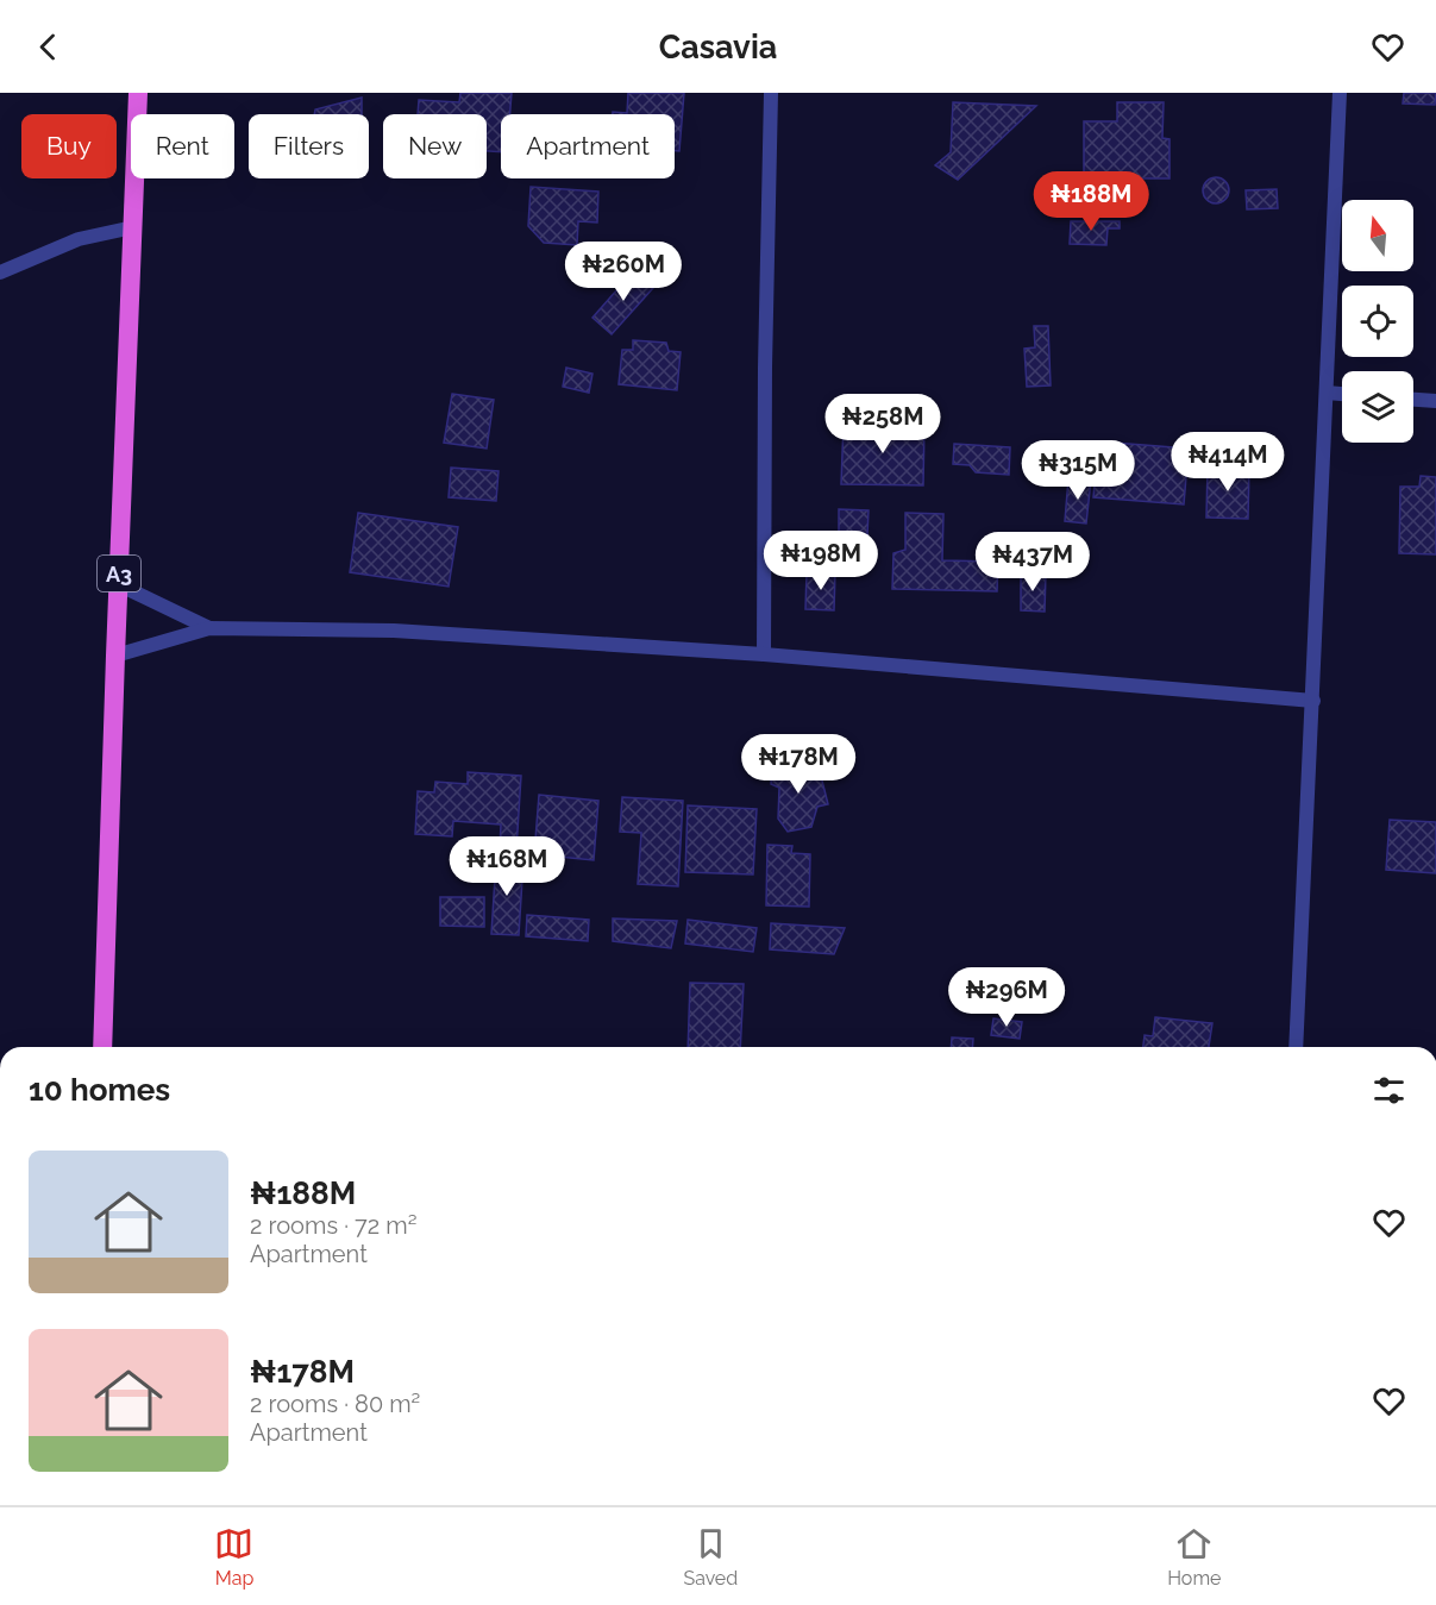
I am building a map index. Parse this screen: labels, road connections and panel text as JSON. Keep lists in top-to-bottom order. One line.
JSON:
{"streets":{"highway":["A3"]},"north":"top","page":{"header":"Casavia","chip":["Buy","Rent","Filters","New","Apartment"],"price":["₦188M","₦260M","₦258M","₦414M","₦315M","₦198M","₦437M","₦178M","₦168M","₦296M"],"heading":"10 homes","list":[{"name":"₦188M","note":"2 rooms · 72 m² · Apartment"},{"name":"₦178M","note":"2 rooms · 80 m² · Apartment"}],"tabs":["Map","Saved","Home"]}}
